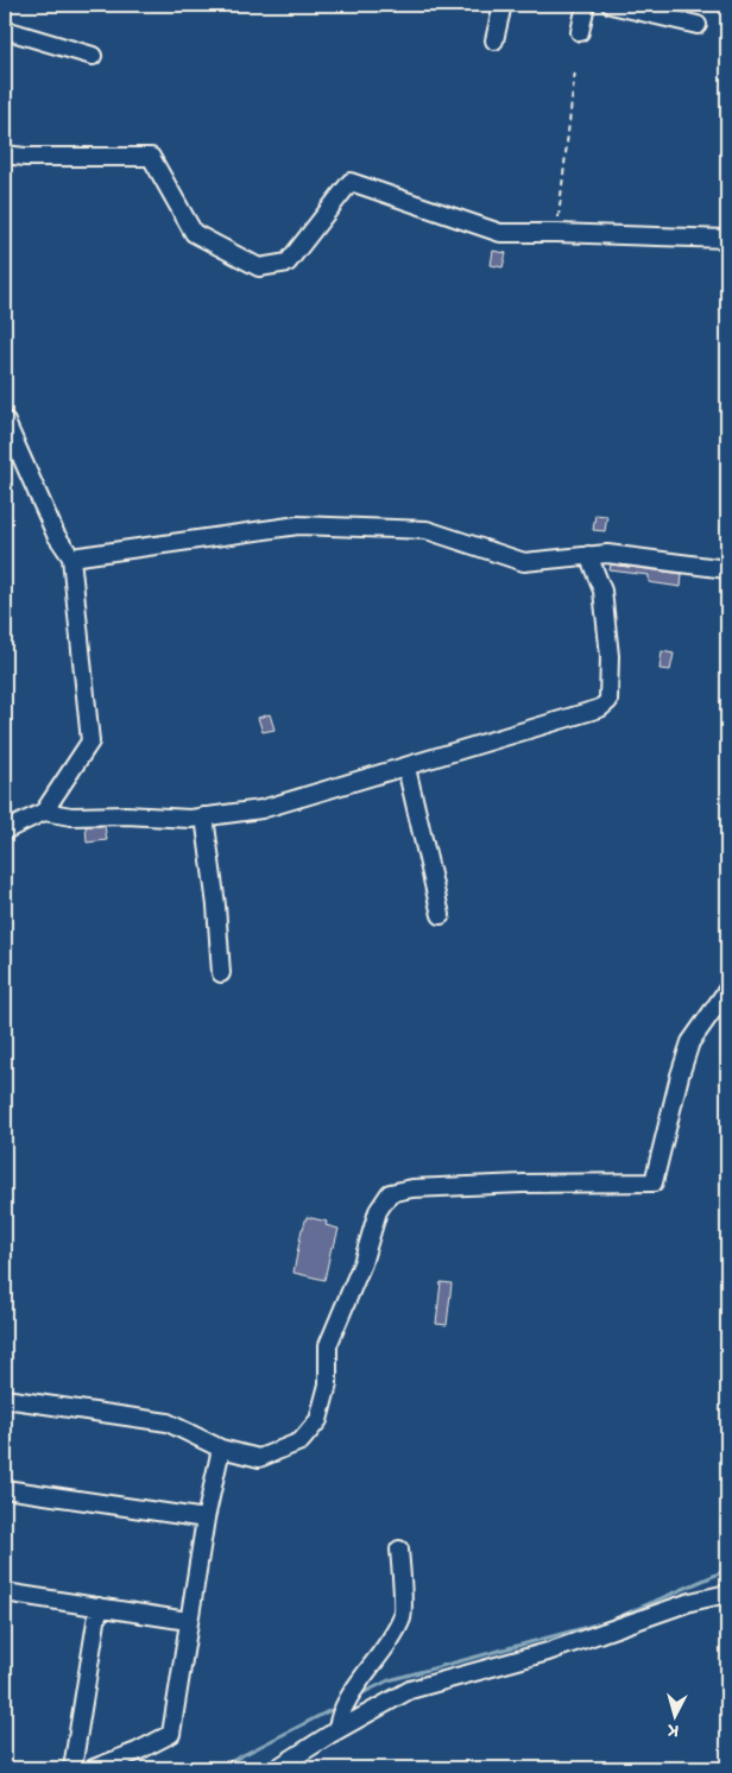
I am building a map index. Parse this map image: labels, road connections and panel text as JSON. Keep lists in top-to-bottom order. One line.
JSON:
{"north":"bottom"}
